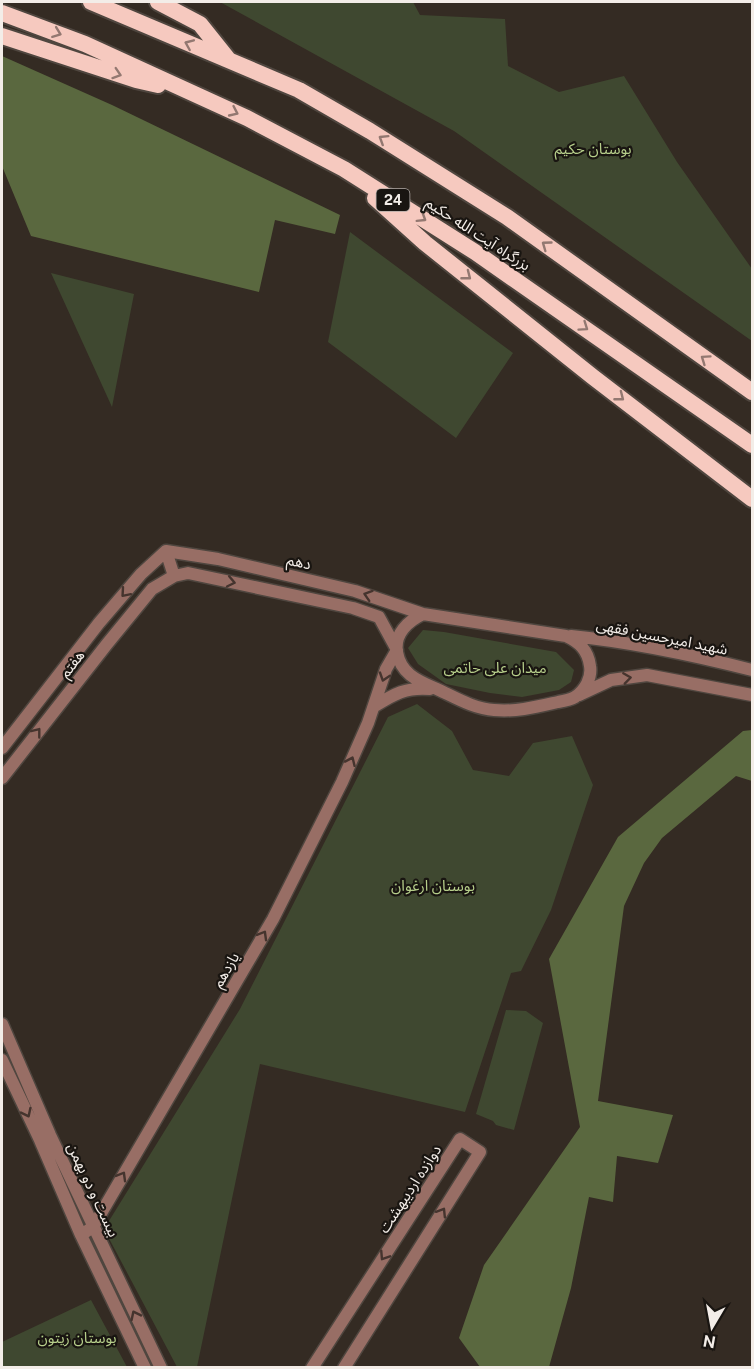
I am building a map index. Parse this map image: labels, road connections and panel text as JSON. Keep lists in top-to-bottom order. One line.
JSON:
{"streets":{"highway":["24","بزرگراه آیت الله حکیم"],"street":["دهم","شهید امیرحسین فقهی","هفتم","یازدهم","دوازده اردیبهشت","بیست و دو بهمن"]},"crossings":[["دهم","هفتم"],["یازدهم","بیست و دو بهمن"]],"one_way":["یازدهم"],"parks":["بوستان حکیم","میدان علی حاتمی","بوستان ارغوان","بوستان زیتون"],"north":"bottom"}
